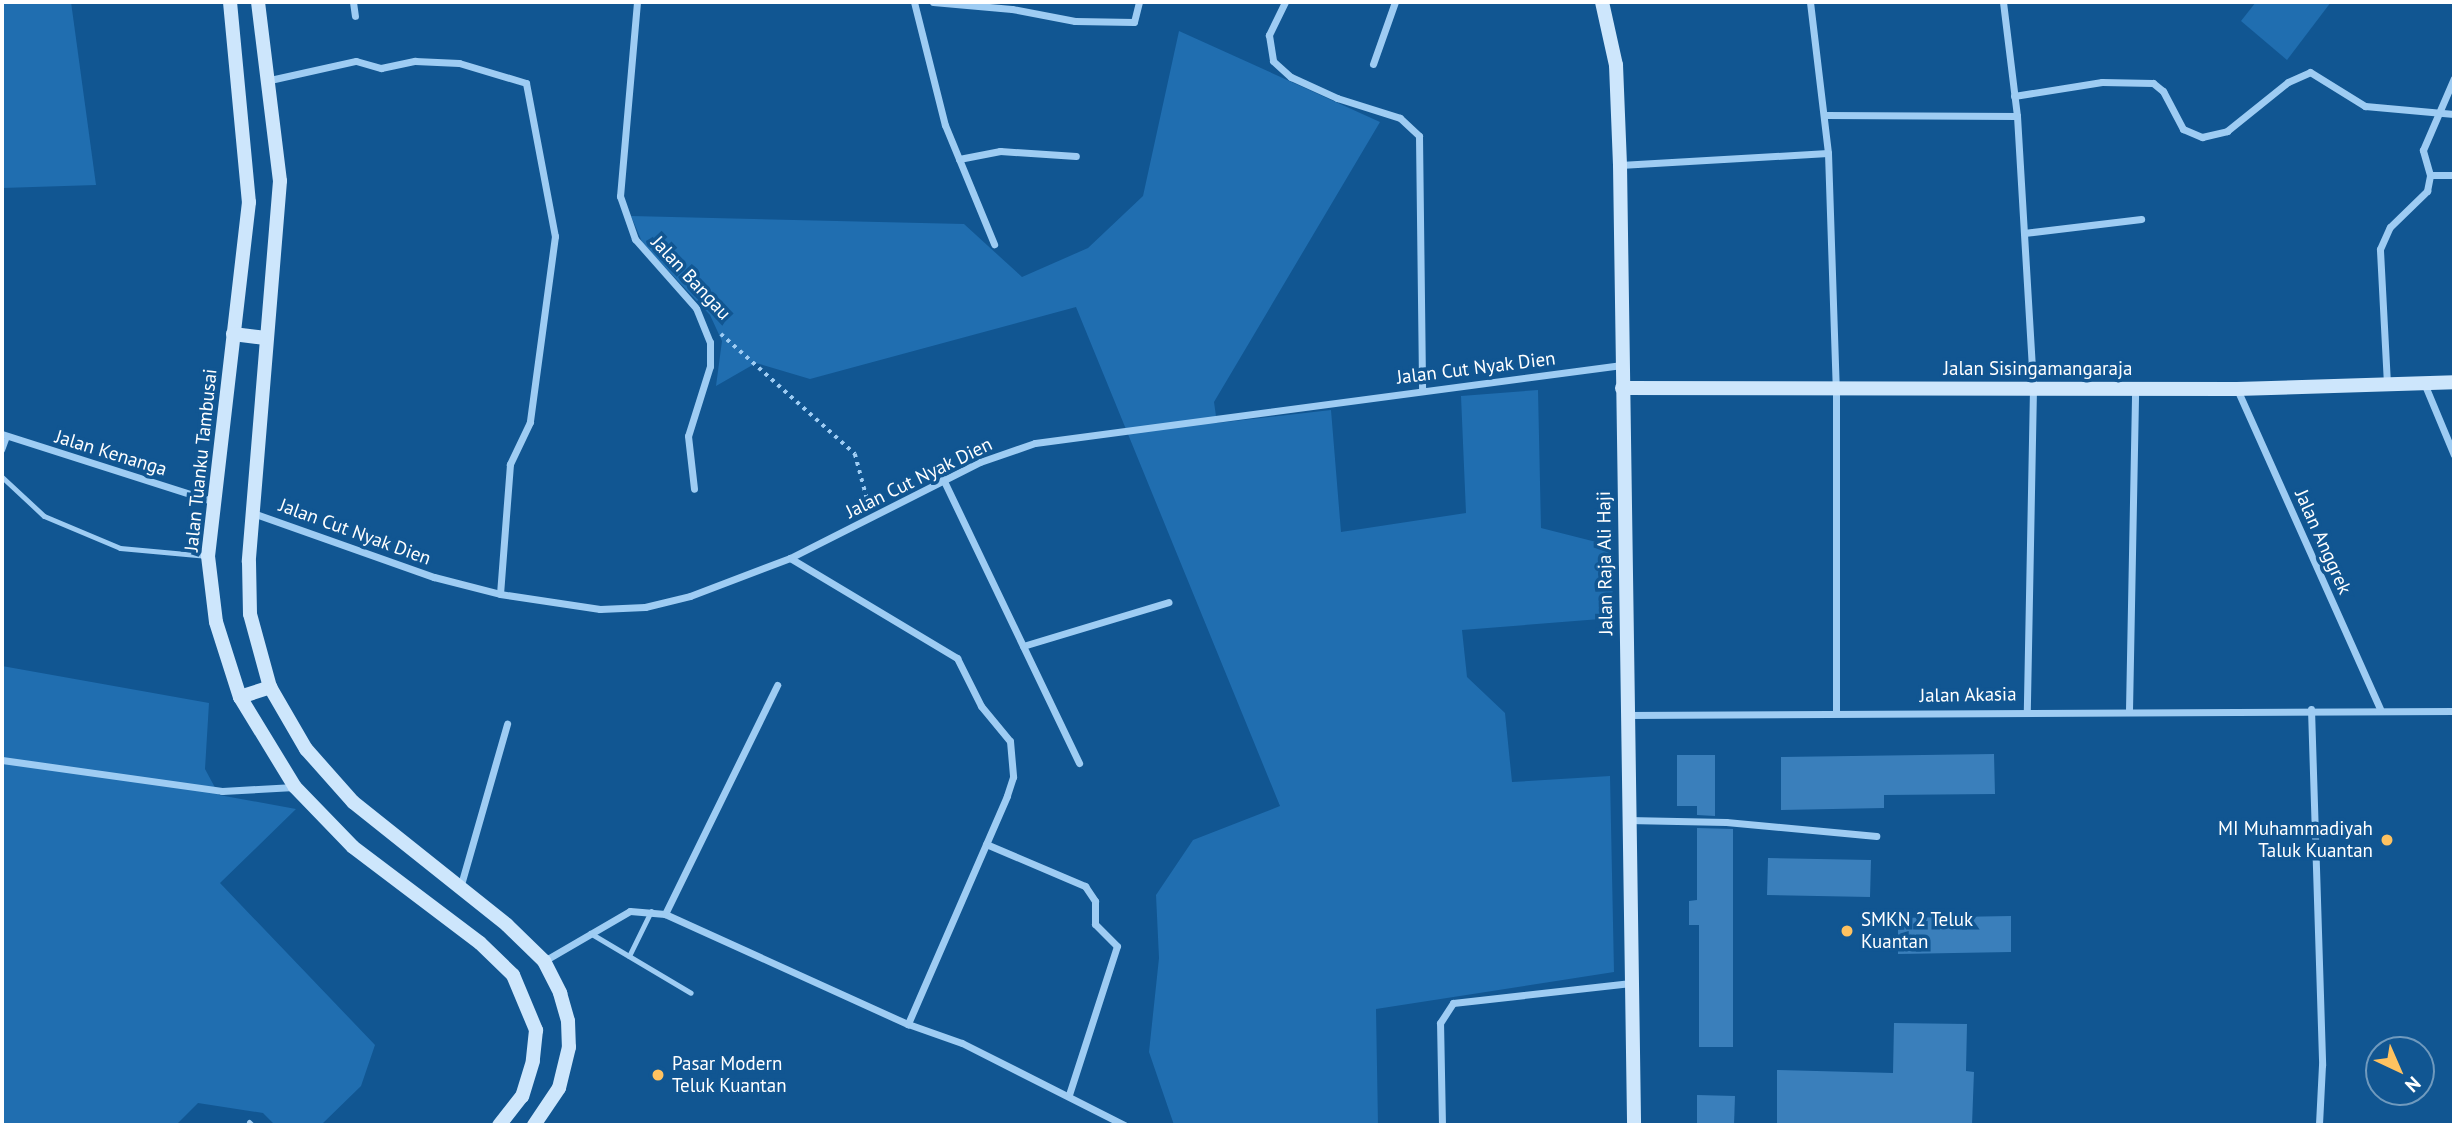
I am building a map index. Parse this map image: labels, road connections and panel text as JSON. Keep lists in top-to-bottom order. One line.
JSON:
{"streets":{"main road":["Jalan Sisingamangaraja","Jalan Tuanku Tambusai","Jalan Raja Ali Haji"],"street":["Jalan Bangau","Jalan Cut Nyak Dien","Jalan Kenanga","Jalan Anggrek","Jalan Akasia"]},"crossings":[["Jalan Bangau","Jalan Cut Nyak Dien"],["Jalan Cut Nyak Dien","Jalan Raja Ali Haji"],["Jalan Sisingamangaraja","Jalan Anggrek"],["Jalan Sisingamangaraja","Jalan Raja Ali Haji"],["Jalan Kenanga","Jalan Tuanku Tambusai"],["Jalan Anggrek","Jalan Akasia"],["Jalan Raja Ali Haji","Jalan Akasia"]],"places":["MI Muhammadiyah Taluk Kuantan","SMKN 2 Teluk Kuantan","Pasar Modern Teluk Kuantan"],"north":"bottom right"}
